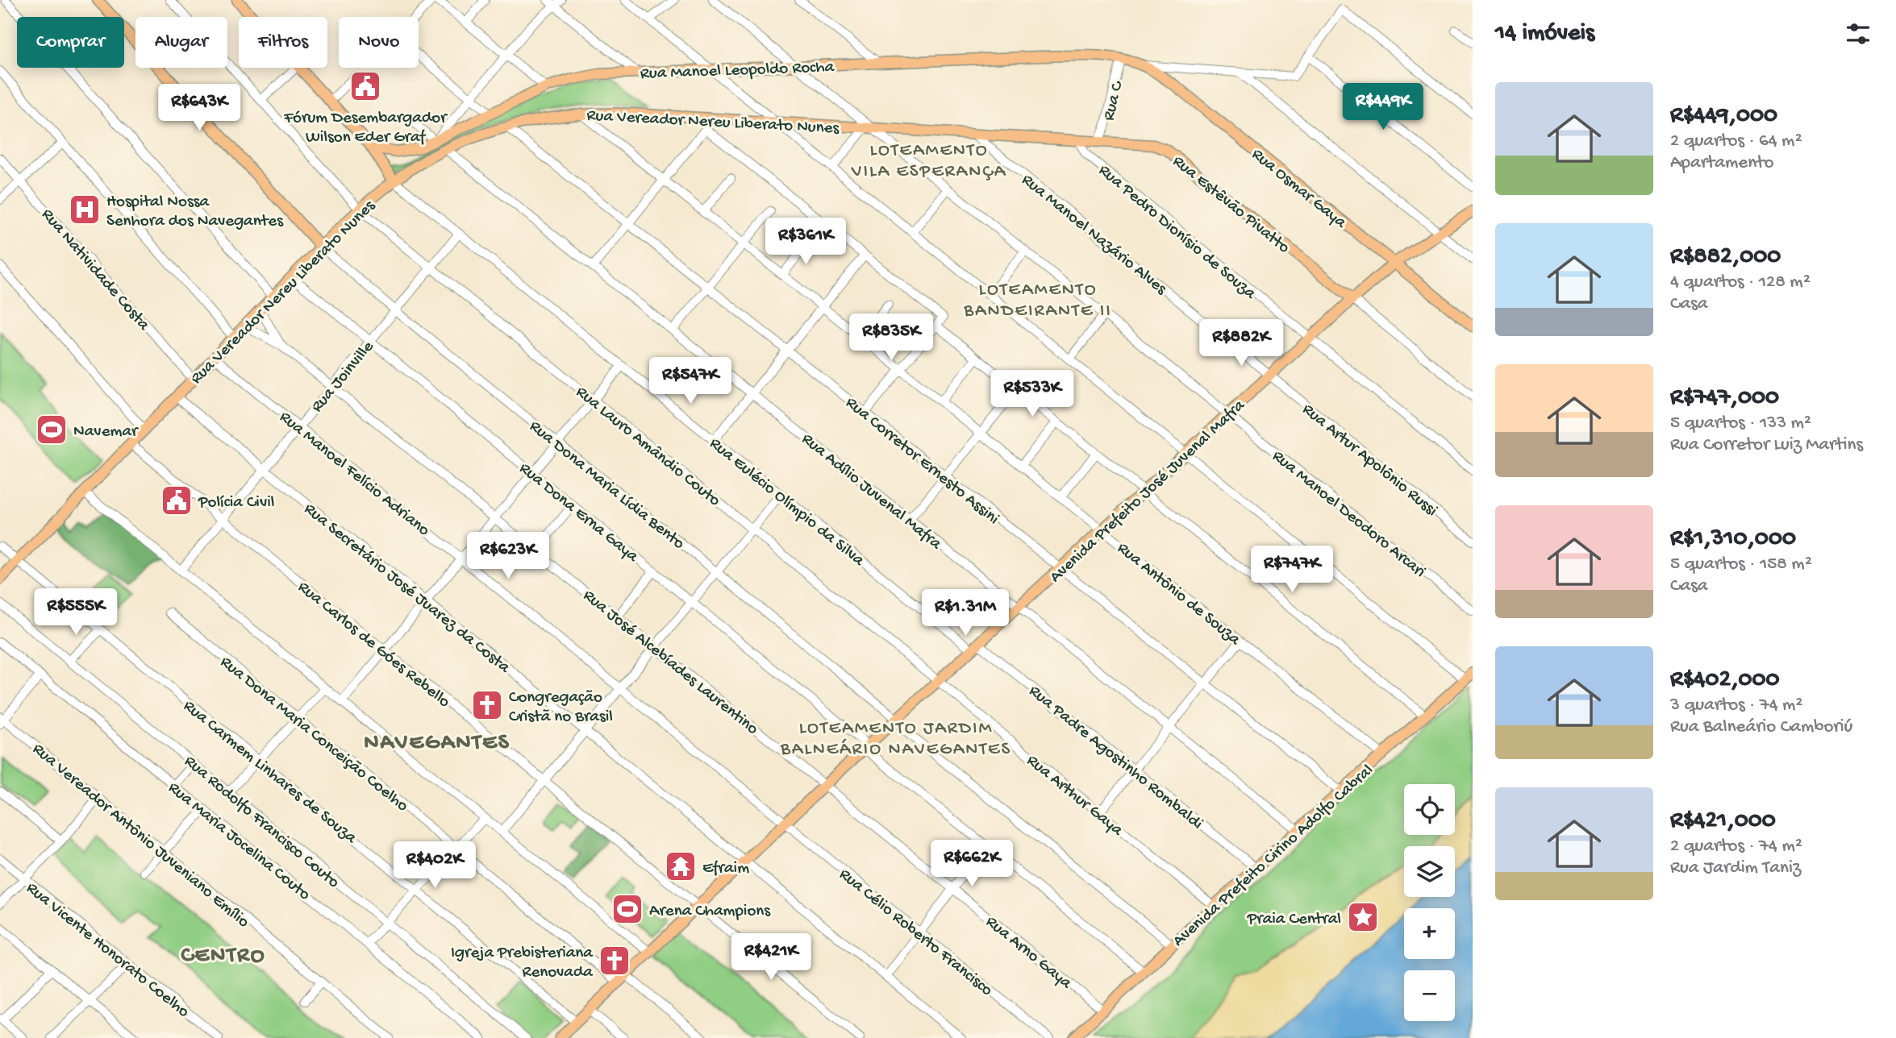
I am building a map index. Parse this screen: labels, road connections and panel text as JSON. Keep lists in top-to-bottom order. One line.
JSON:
{"streets":{"main road":["Rua Manoel Leopoldo Rocha","Rua Vereador Nereu Liberato Nunes","Rua Osmar Gaya","Rua Estêvão Pivatto","Avenida Prefeito José Juvenal Mafra","Avenida Prefeito Cirino Adolfo Cabral"],"street":["Rua C","Rua Pedro Dionísio de Souza","Rua Manoel Nazário Alves","Rua Natividade Costa","Rua Joinville","Rua Lauro Amândio Couto","Rua Artur Apolônio Russi","Rua Corretor Ernesto Assini","Rua Manoel Felício Adriano","Rua Dona Maria Lídia Bento","Rua Adílio Juvenal Mafra","Rua Eulécio Olímpio da Silva","Rua Dona Erna Gaya","Rua Manoel Deodoro Arcari","Rua Secretário José Juarez da Costa","Rua Antônio de Souza","Rua Carlos de Góes Rebello","Rua José Alcebíades Laurentino","Rua Dona Maria Conceição Coelho","Rua Padre Agostinho Rombaldi","Rua Carmem Linhares de Souza","Rua Arthur Gaya","Rua Rodolfo Francisco Couto","Rua Vereador Antônio Juveniano Emílio","Rua Maria Jocelina Couto","Rua Célio Roberto Francisco","Rua Vicente Honorato Coelho","Rua Arno Gaya"]},"crossings":[["Rua Manoel Leopoldo Rocha","Rua C"],["Rua Manoel Leopoldo Rocha","Rua Osmar Gaya"],["Rua Manoel Leopoldo Rocha","Rua Manoel Deodoro Arcari"],["Rua C","Rua Vereador Nereu Liberato Nunes"],["Rua C","Rua Osmar Gaya"],["Rua C","Rua Estêvão Pivatto"],["Rua Vereador Nereu Liberato Nunes","Rua Estêvão Pivatto"],["Rua Vereador Nereu Liberato Nunes","Rua Pedro Dionísio de Souza"],["Rua Vereador Nereu Liberato Nunes","Rua Manoel Nazário Alves"],["Rua Vereador Nereu Liberato Nunes","Rua Natividade Costa"],["Rua Vereador Nereu Liberato Nunes","Rua Lauro Amândio Couto"],["Rua Vereador Nereu Liberato Nunes","Rua Corretor Ernesto Assini"],["Rua Vereador Nereu Liberato Nunes","Rua Manoel Felício Adriano"],["Rua Vereador Nereu Liberato Nunes","Rua Dona Maria Lídia Bento"],["Rua Vereador Nereu Liberato Nunes","Rua Adílio Juvenal Mafra"],["Rua Vereador Nereu Liberato Nunes","Rua Eulécio Olímpio da Silva"],["Rua Vereador Nereu Liberato Nunes","Rua Dona Erna Gaya"],["Rua Vereador Nereu Liberato Nunes","Rua Manoel Deodoro Arcari"],["Rua Vereador Nereu Liberato Nunes","Rua Secretário José Juarez da Costa"],["Rua Vereador Nereu Liberato Nunes","Rua Antônio de Souza"],["Rua Vereador Nereu Liberato Nunes","Rua Carlos de Góes Rebello"],["Rua Vereador Nereu Liberato Nunes","Rua José Alcebíades Laurentino"],["Rua Vereador Nereu Liberato Nunes","Rua Carmem Linhares de Souza"],["Rua Osmar Gaya","Avenida Prefeito José Juvenal Mafra"],["Rua Estêvão Pivatto","Avenida Prefeito José Juvenal Mafra"],["Rua Pedro Dionísio de Souza","Avenida Prefeito José Juvenal Mafra"],["Rua Manoel Nazário Alves","Rua Artur Apolônio Russi"],["Rua Manoel Nazário Alves","Avenida Prefeito José Juvenal Mafra"],["Rua Joinville","Rua Lauro Amândio Couto"],["Rua Joinville","Rua Manoel Felício Adriano"],["Rua Joinville","Rua Dona Maria Lídia Bento"],["Rua Joinville","Rua Eulécio Olímpio da Silva"],["Rua Joinville","Rua Dona Erna Gaya"],["Rua Joinville","Rua Secretário José Juarez da Costa"],["Rua Joinville","Rua Carlos de Góes Rebello"],["Rua Joinville","Rua José Alcebíades Laurentino"],["Rua Lauro Amândio Couto","Avenida Prefeito José Juvenal Mafra"],["Rua Lauro Amândio Couto","Rua Arthur Gaya"],["Rua Artur Apolônio Russi","Avenida Prefeito José Juvenal Mafra"],["Rua Corretor Ernesto Assini","Avenida Prefeito José Juvenal Mafra"],["Rua Corretor Ernesto Assini","Avenida Prefeito Cirino Adolfo Cabral"],["Rua Manoel Felício Adriano","Avenida Prefeito José Juvenal Mafra"],["Rua Manoel Felício Adriano","Rua Célio Roberto Francisco"],["Rua Dona Maria Lídia Bento","Avenida Prefeito José Juvenal Mafra"],["Rua Dona Maria Lídia Bento","Avenida Prefeito Cirino Adolfo Cabral"],["Rua Adílio Juvenal Mafra","Avenida Prefeito José Juvenal Mafra"],["Rua Adílio Juvenal Mafra","Avenida Prefeito Cirino Adolfo Cabral"],["Avenida Prefeito José Juvenal Mafra","Rua Eulécio Olímpio da Silva"],["Avenida Prefeito José Juvenal Mafra","Rua Dona Erna Gaya"],["Avenida Prefeito José Juvenal Mafra","Rua Manoel Deodoro Arcari"],["Avenida Prefeito José Juvenal Mafra","Rua Secretário José Juarez da Costa"],["Avenida Prefeito José Juvenal Mafra","Rua Antônio de Souza"],["Avenida Prefeito José Juvenal Mafra","Rua Carlos de Góes Rebello"],["Avenida Prefeito José Juvenal Mafra","Rua José Alcebíades Laurentino"],["Avenida Prefeito José Juvenal Mafra","Rua Dona Maria Conceição Coelho"],["Avenida Prefeito José Juvenal Mafra","Rua Padre Agostinho Rombaldi"],["Avenida Prefeito José Juvenal Mafra","Rua Carmem Linhares de Souza"],["Avenida Prefeito José Juvenal Mafra","Rua Arthur Gaya"],["Avenida Prefeito José Juvenal Mafra","Rua Célio Roberto Francisco"],["Avenida Prefeito José Juvenal Mafra","Rua Arno Gaya"],["Rua Eulécio Olímpio da Silva","Rua Padre Agostinho Rombaldi"],["Rua Dona Erna Gaya","Avenida Prefeito Cirino Adolfo Cabral"],["Rua Antônio de Souza","Avenida Prefeito Cirino Adolfo Cabral"],["Rua José Alcebíades Laurentino","Rua Arno Gaya"],["Rua Padre Agostinho Rombaldi","Avenida Prefeito Cirino Adolfo Cabral"],["Rua Arthur Gaya","Avenida Prefeito Cirino Adolfo Cabral"],["Avenida Prefeito Cirino Adolfo Cabral","Rua Arno Gaya"]],"districts":["LOTEAMENTO VILA ESPERANÇA","LOTEAMENTO BANDEIRANTE II","LOTEAMENTO JARDIM BALNEÁRIO NAVEGANTES","NAVEGANTES","CENTRO"],"places":{"public building":["Fórum Desembargador Wilson Eder Graf","Polícia Civil"],"hospital":["Hospital Nossa Senhora dos Navegantes"],"sports":["Navemar","Arena Champions"],"church":["Congregação Cristã no Brasil","Igreja Prebisteriana Renovada"],"temple":["Efraim"],"place":["Praia Central"]},"page":{"heading":"14 imóveis","chip":["Comprar","Alugar","Filtros","Novo"],"list":[{"name":"R$449,000","note":"2 quartos · 64 m² · Apartamento"},{"name":"R$882,000","note":"4 quartos · 128 m² · Casa"},{"name":"R$747,000","note":"5 quartos · 133 m² · Rua Corretor Luiz Martins"},{"name":"R$1,310,000","note":"5 quartos · 158 m² · Casa"},{"name":"R$402,000","note":"3 quartos · 74 m² · Rua Balneário Camboriú"},{"name":"R$421,000","note":"2 quartos · 74 m² · Rua Jardim Taniz"}],"price":["R$449K","R$643K","R$361K","R$835K","R$882K","R$547K","R$533K","R$623K","R$747K","R$555K","R$1.31M","R$662K","R$402K","R$421K"],"map_buttons":["+","−"]}}
